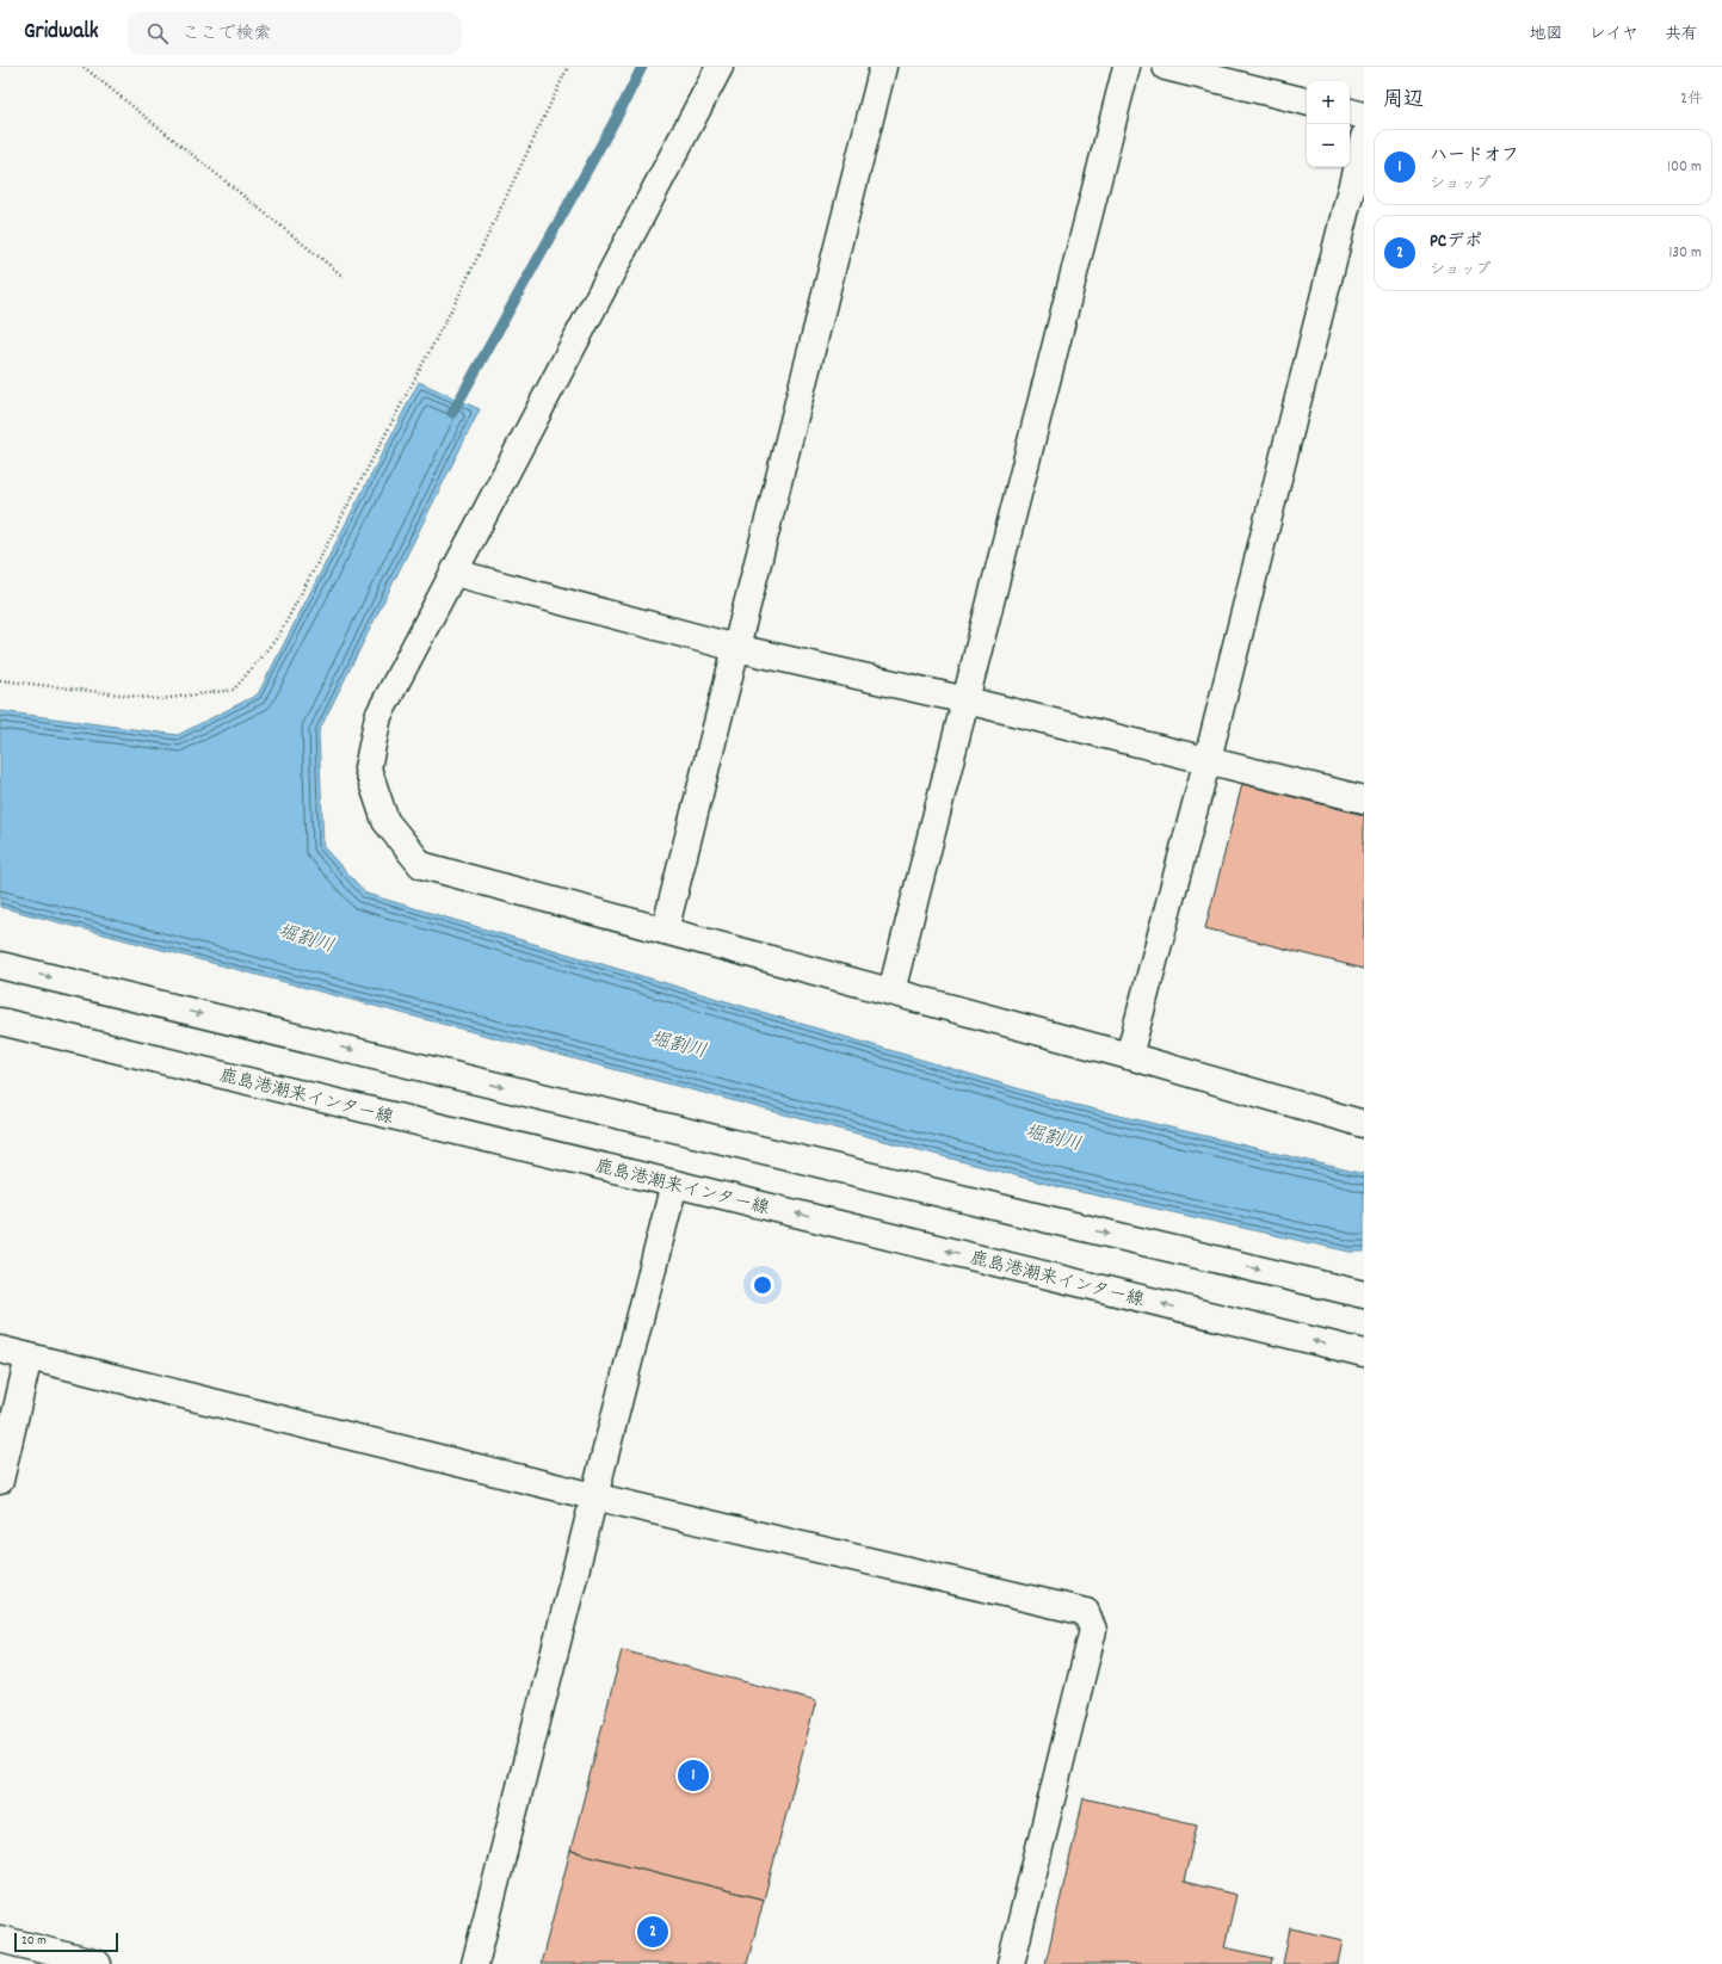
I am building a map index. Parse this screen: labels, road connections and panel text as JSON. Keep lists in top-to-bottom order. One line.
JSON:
{"streets":{"street":["鹿島港潮来インター線"]},"water":["堀割川"],"scale_bar":"20 m","page":{"header":"Gridwalk","search":"ここで検索","nav":["地図","レイヤ","共有"],"heading":["周辺","2件"],"map_buttons":["+","−"],"list":[{"mark":"1","name":"ハードオフ","note":"ショップ","value":"100 m"},{"mark":"2","name":"PCデポ","note":"ショップ","value":"130 m"}],"pins":["1","2"],"scale":"20 m"}}
